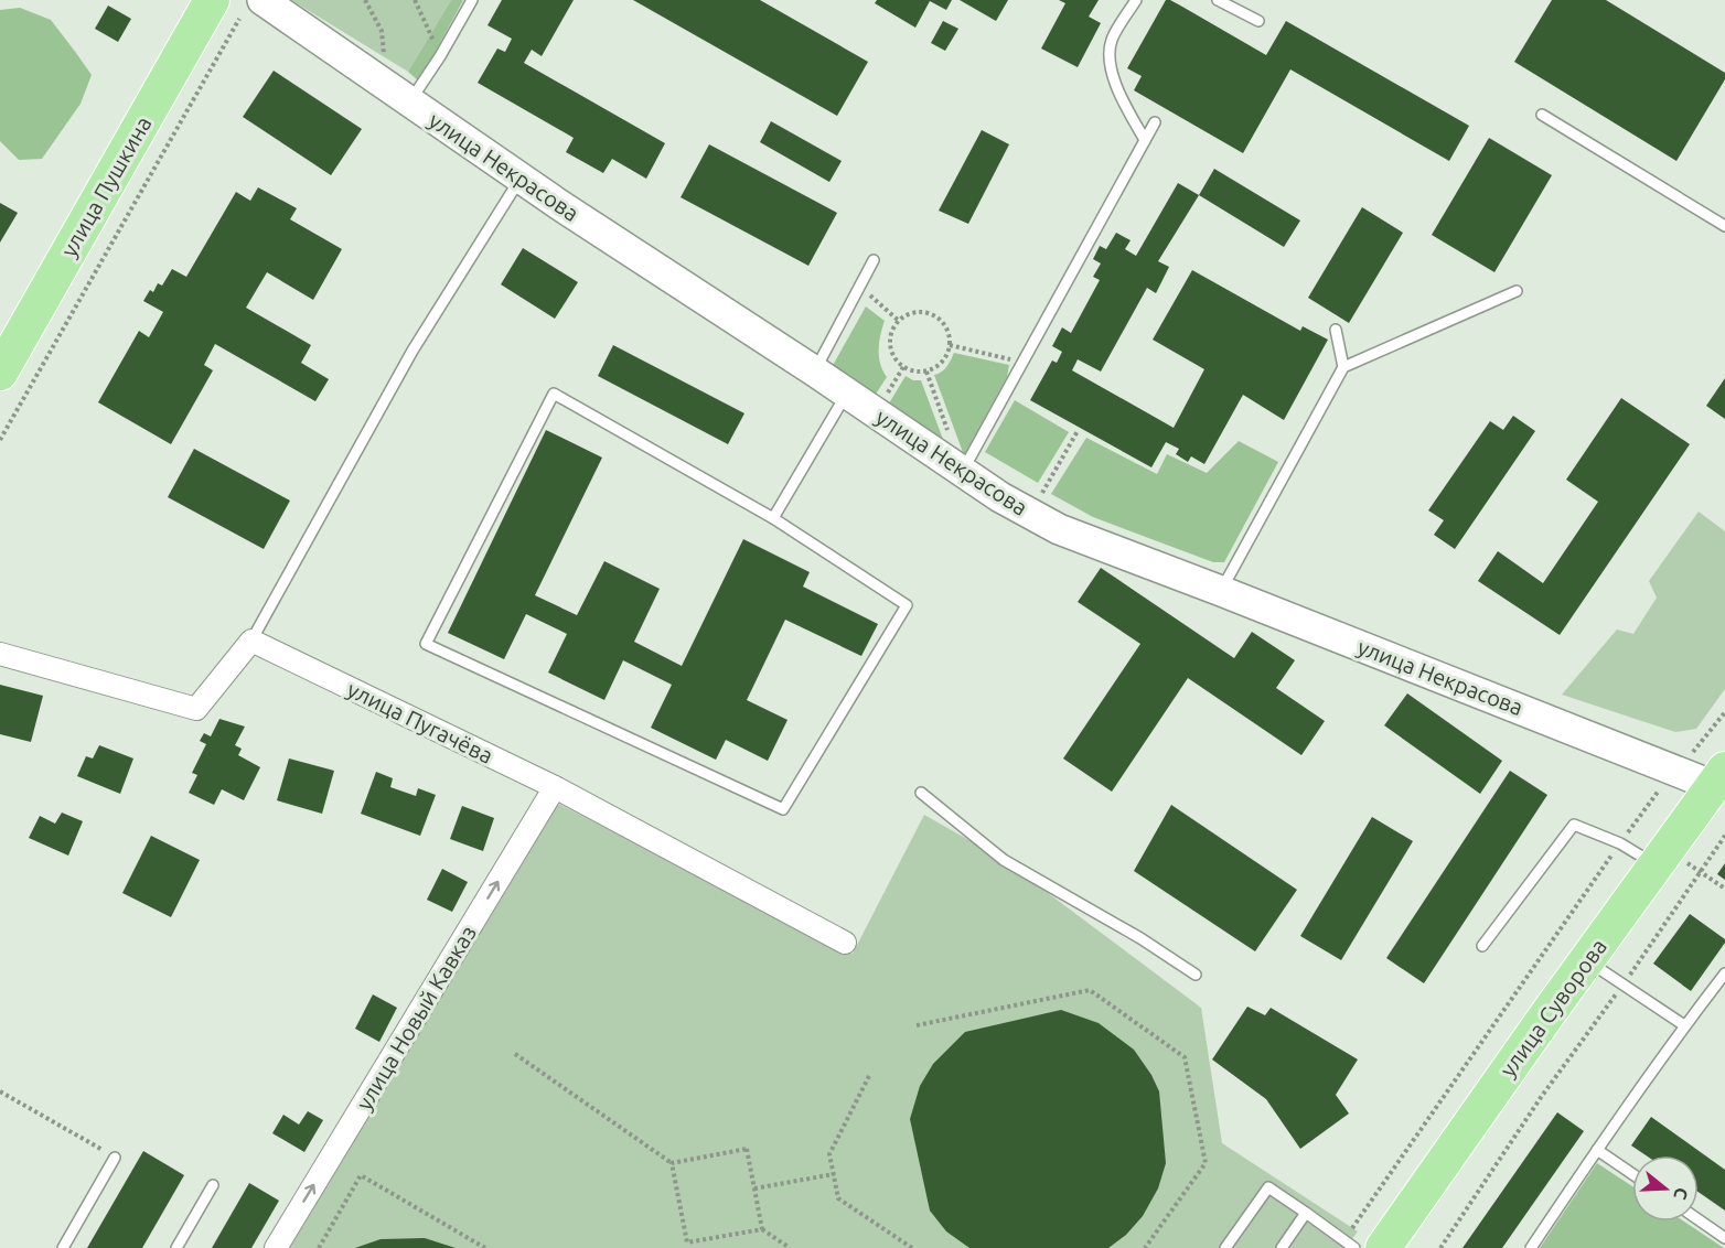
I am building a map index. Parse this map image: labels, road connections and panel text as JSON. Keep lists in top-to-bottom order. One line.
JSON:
{"streets":{"main road":["улица Некрасова","улица Пушкина","улица Суворова"],"street":["улица Пугачёва","улица Новый Кавказ"]},"crossings":[["улица Некрасова","улица Суворова"],["улица Пугачёва","улица Новый Кавказ"]],"one_way":["улица Новый Кавказ"],"north":"right"}
